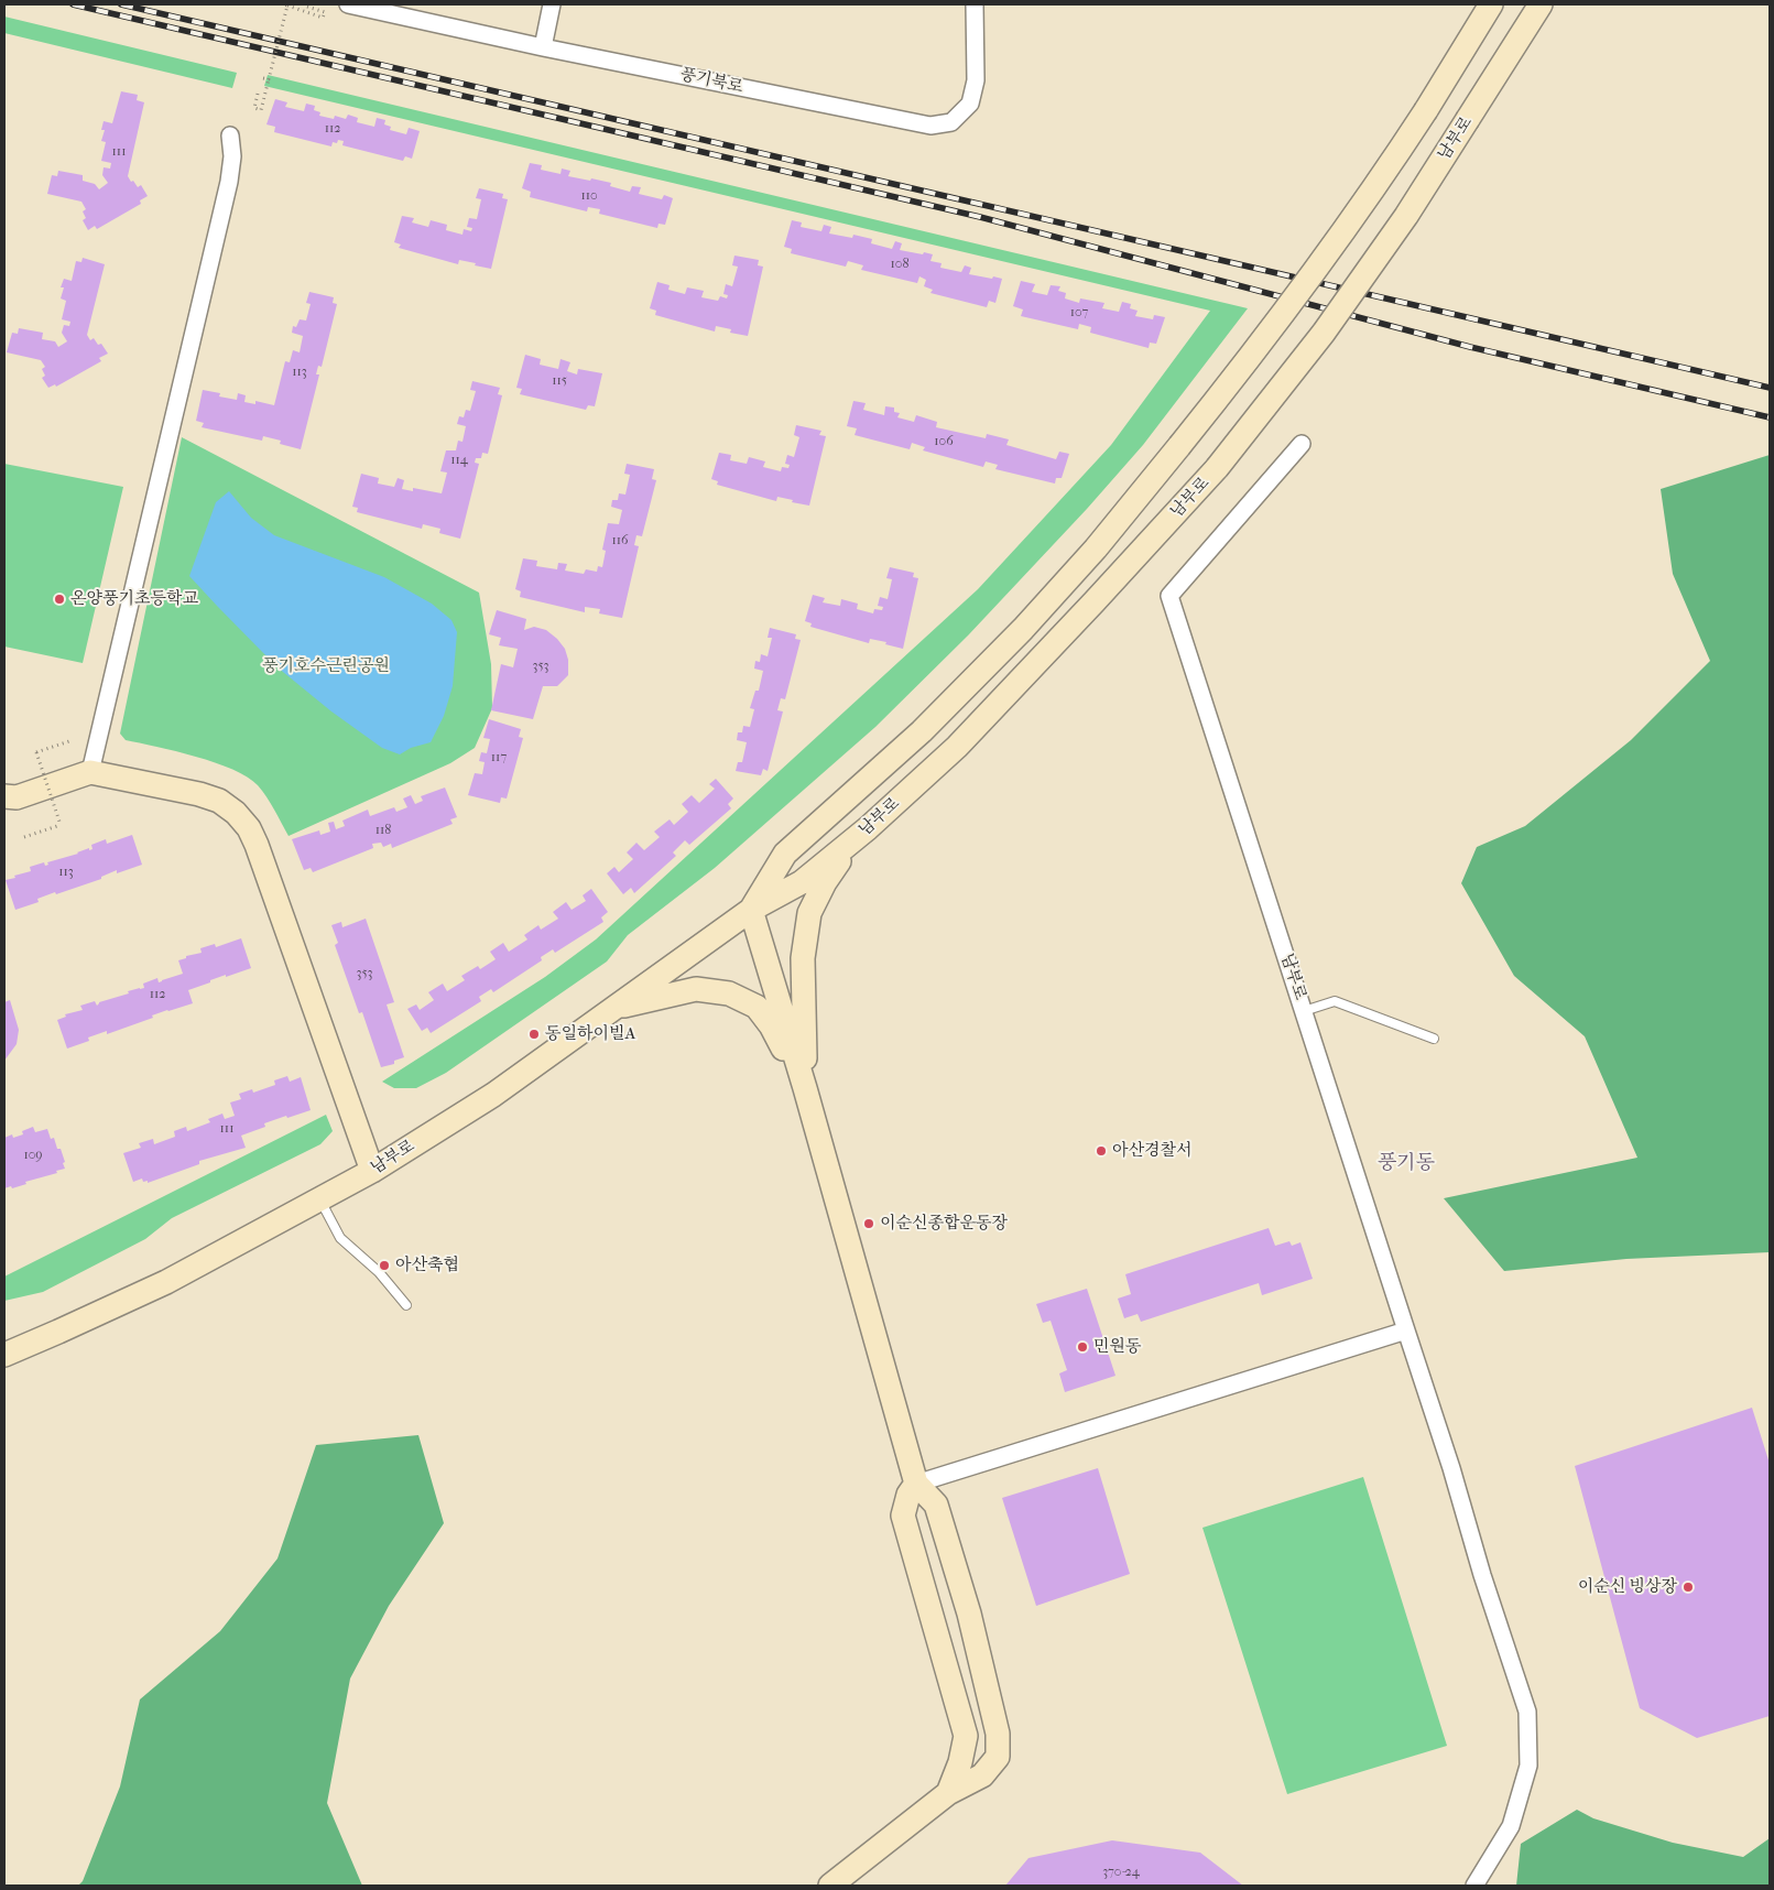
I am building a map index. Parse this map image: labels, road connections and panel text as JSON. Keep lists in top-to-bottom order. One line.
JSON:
{"streets":{"main road":["남부로"],"street":["풍기북로"]},"districts":["풍기동"],"parks":["풍기호수근린공원"],"places":["온양풍기초등학교","동일하이빌A","아산경찰서","이순신종합운동장","아산축협","민원동","이순신 빙상장"],"house_numbers":["112","111","110","108","107","113","115","106","114","116","353","117","118","113","353","112","111","109","370-24"]}
